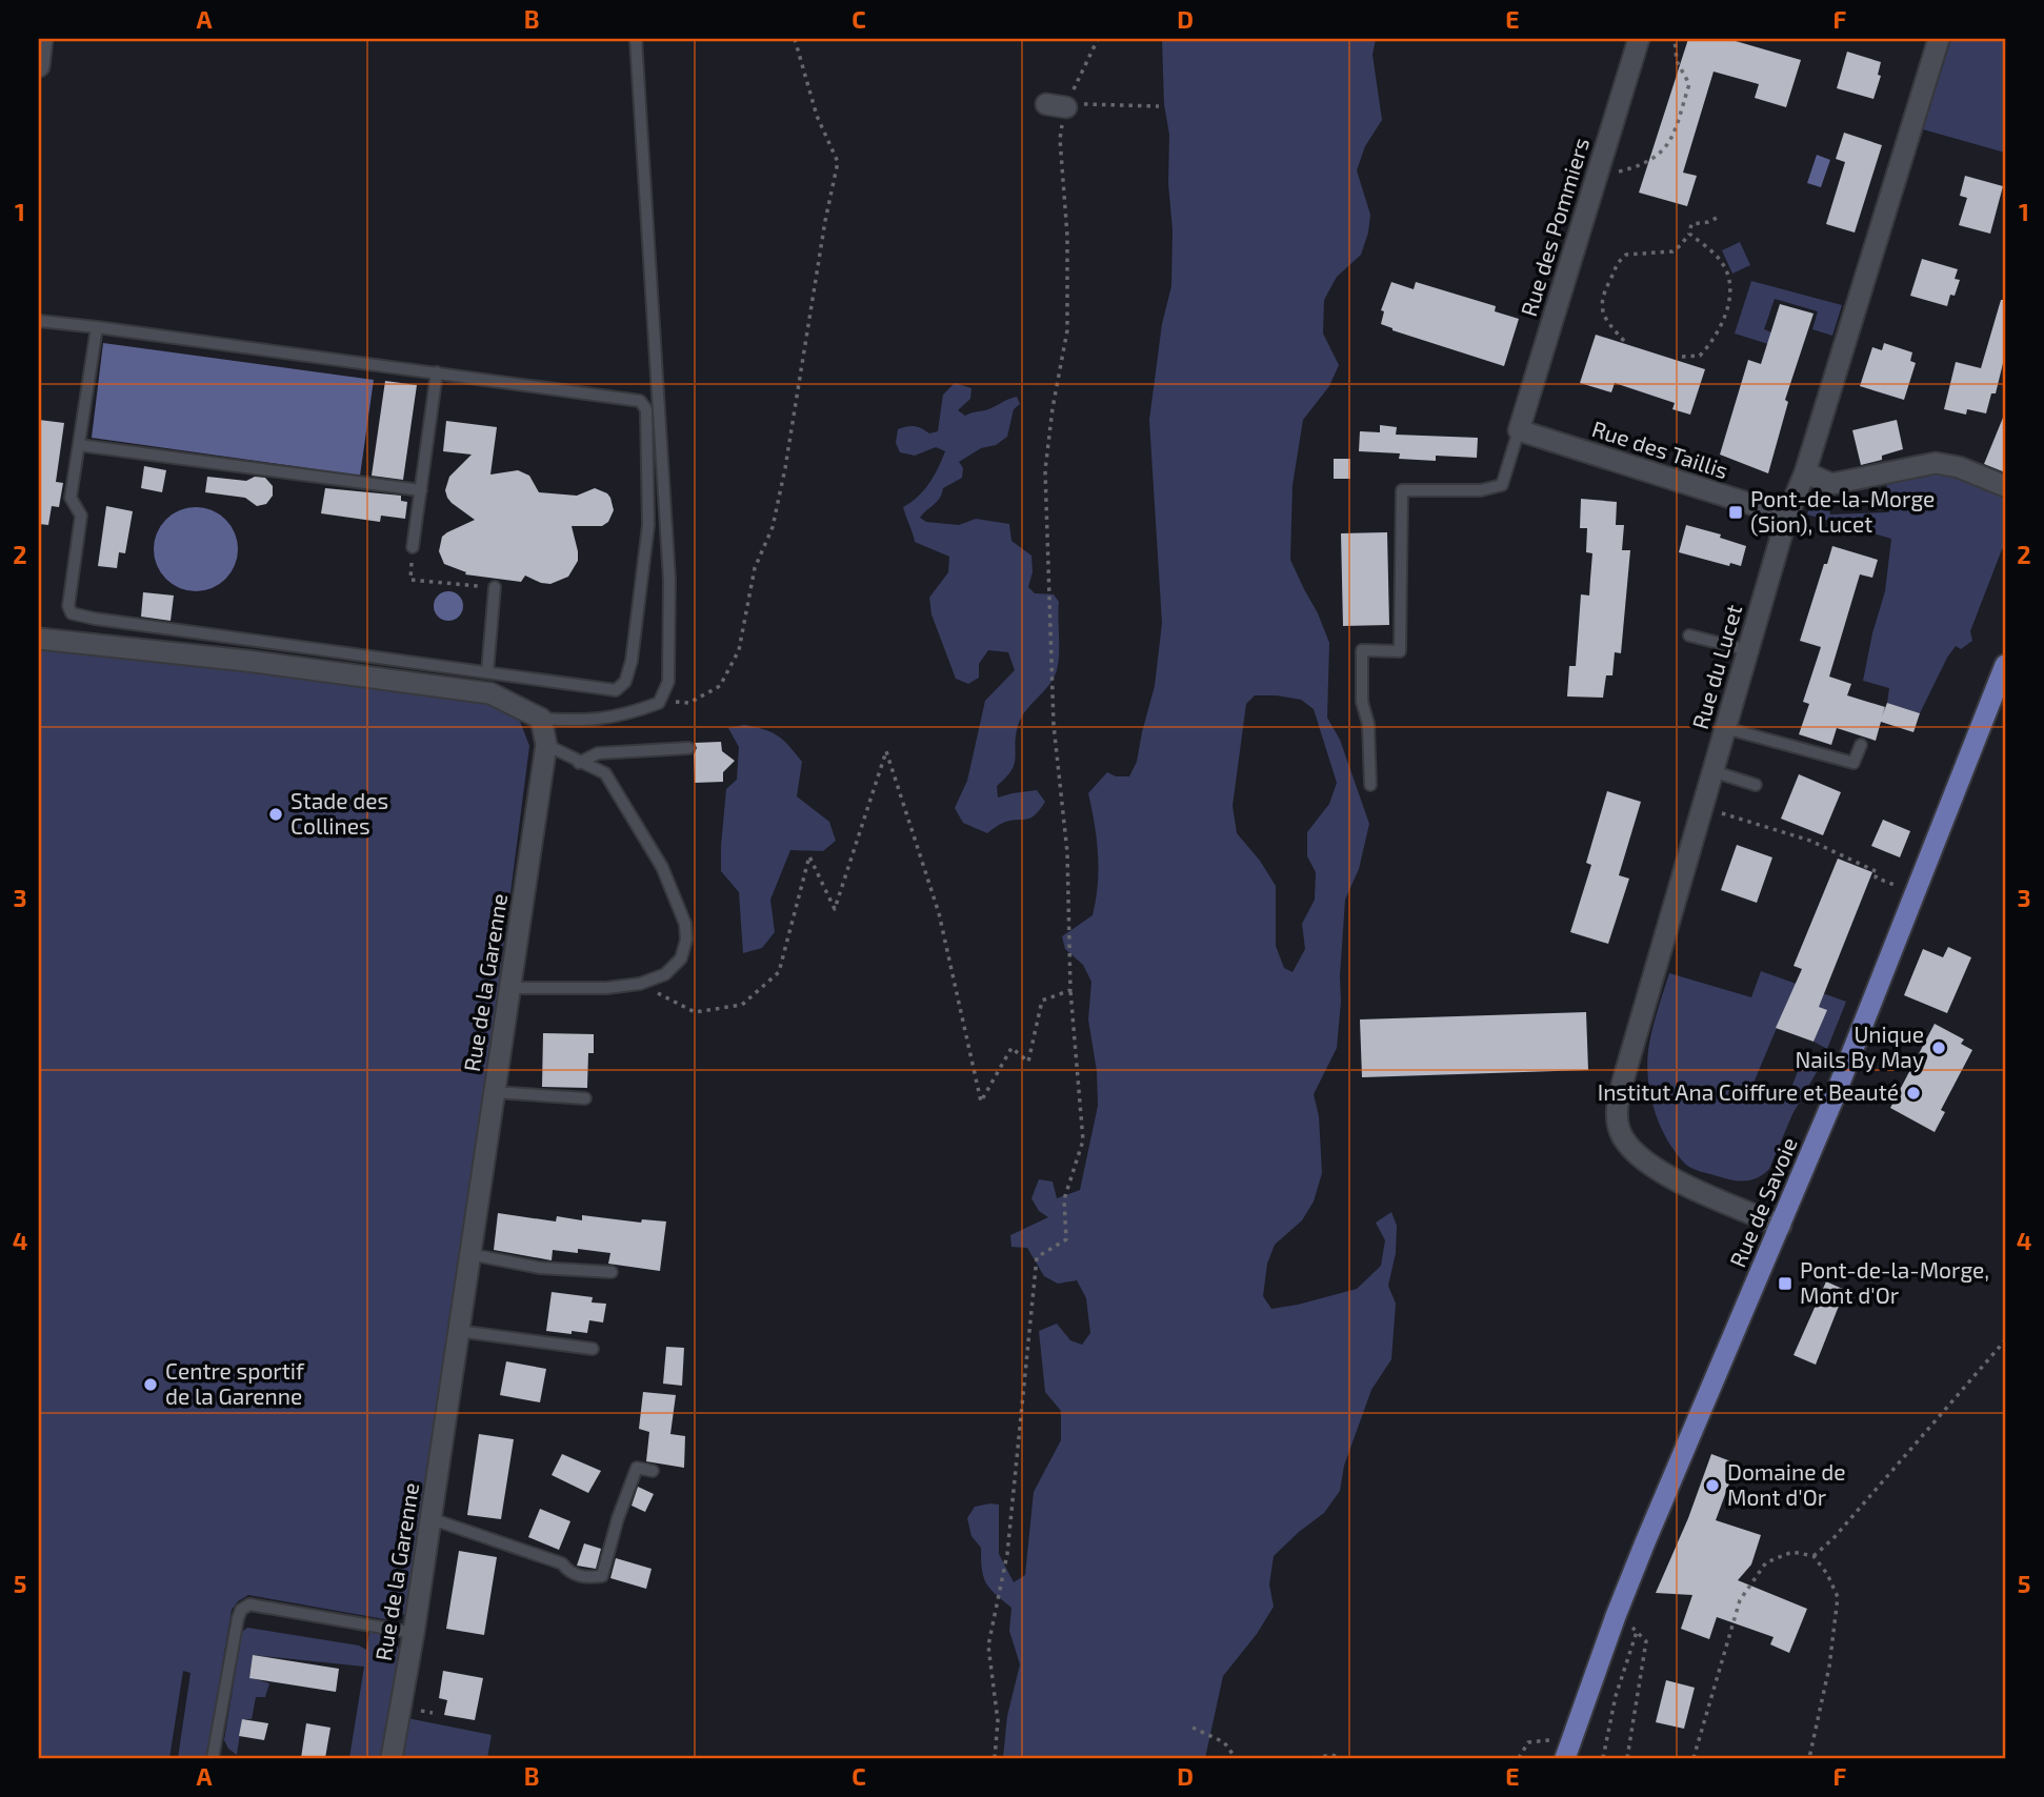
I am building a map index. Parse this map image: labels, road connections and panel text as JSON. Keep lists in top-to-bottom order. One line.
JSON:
{"streets":{"main road":["Rue de Savoie"],"street":["Rue des Pommiers","Rue des Taillis","Rue du Lucet","Rue de la Garenne"]},"crossings":[["Rue des Pommiers","Rue des Taillis"],["Rue des Taillis","Rue du Lucet"],["Rue du Lucet","Rue de Savoie"]],"places":{"transit":["Pont-de-la-Morge (Sion), Lucet","Pont-de-la-Morge, Mont d'Or"],"other":["Stade des Collines","Unique Nails By May","Institut Ana Coiffure et Beauté","Centre sportif de la Garenne","Domaine de Mont d'Or"]},"grid":{"columns":["A","B","C","D","E","F"],"rows":["1","2","3","4","5"]}}
